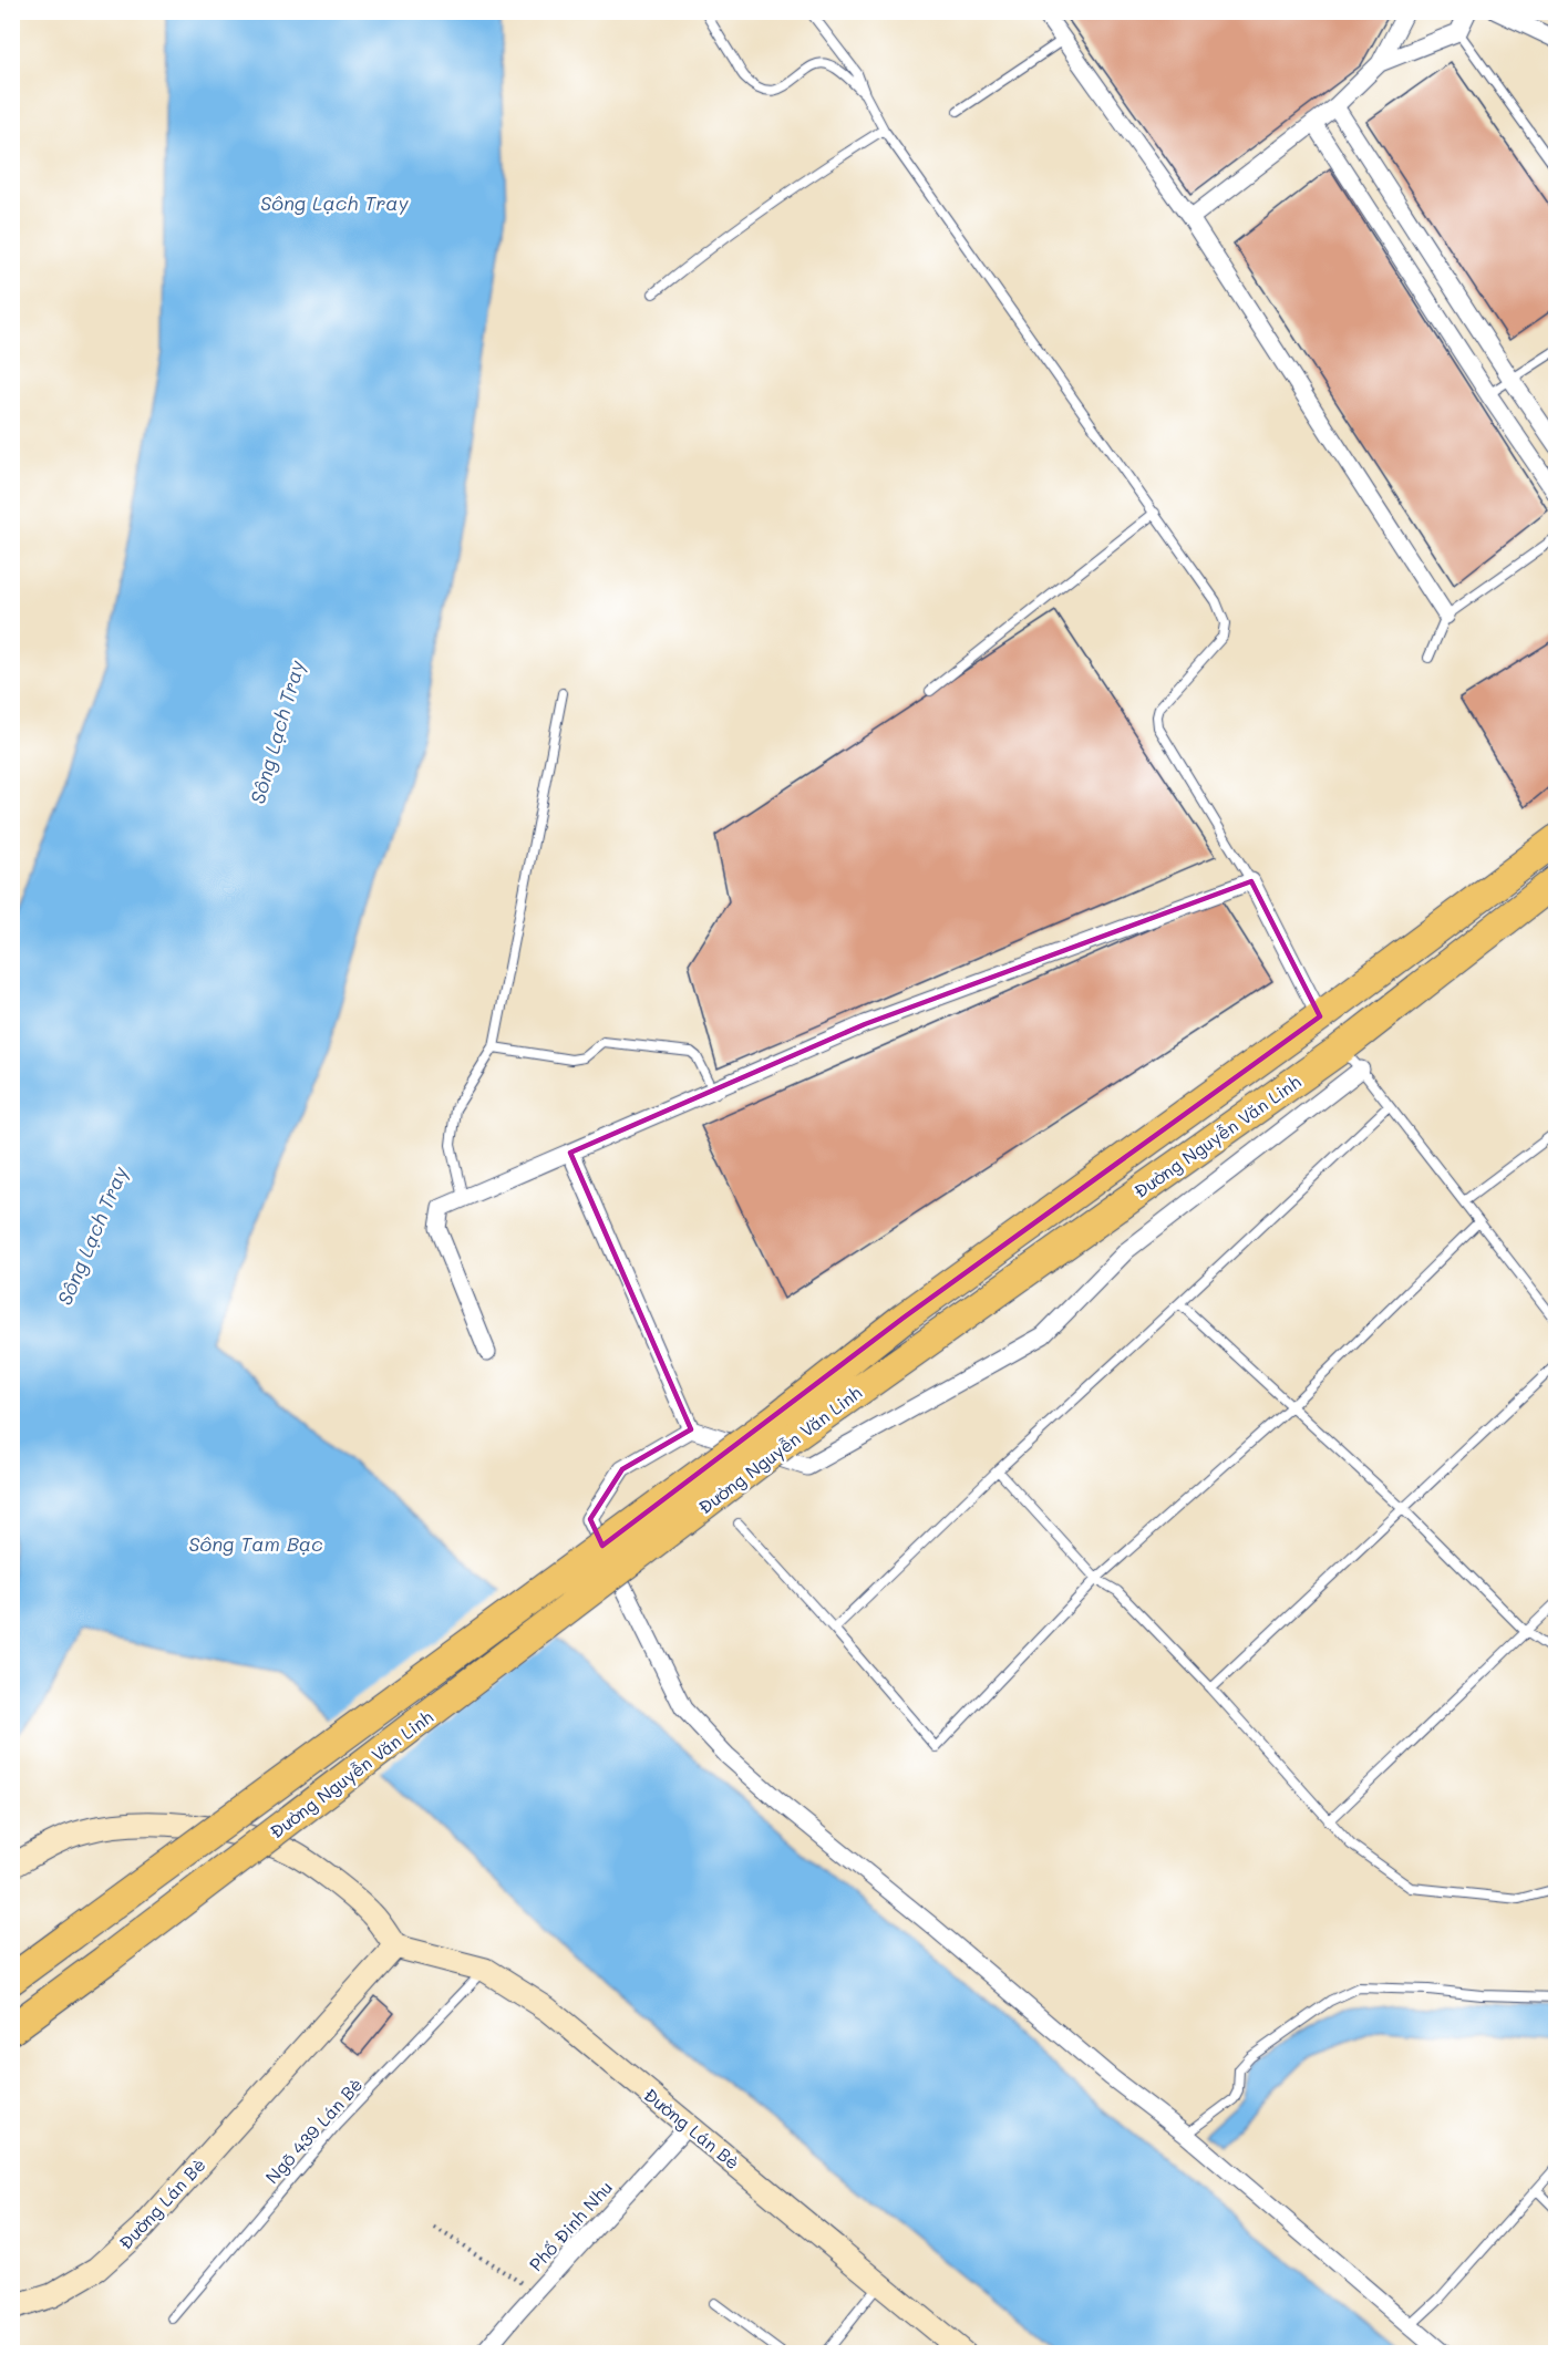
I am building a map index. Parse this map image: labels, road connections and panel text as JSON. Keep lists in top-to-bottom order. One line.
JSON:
{"streets":{"highway":["Đường Nguyễn Văn Linh"],"main road":["Đường Lán Bè"],"street":["Phố Đinh Nhu"],"lane":["Ngõ 439 Lán Bè"]},"crossings":[["Đường Lán Bè","Ngõ 439 Lán Bè"],["Đường Lán Bè","Phố Đinh Nhu"]],"water":["Sông Lạch Tray","Sông Tam Bạc"]}
